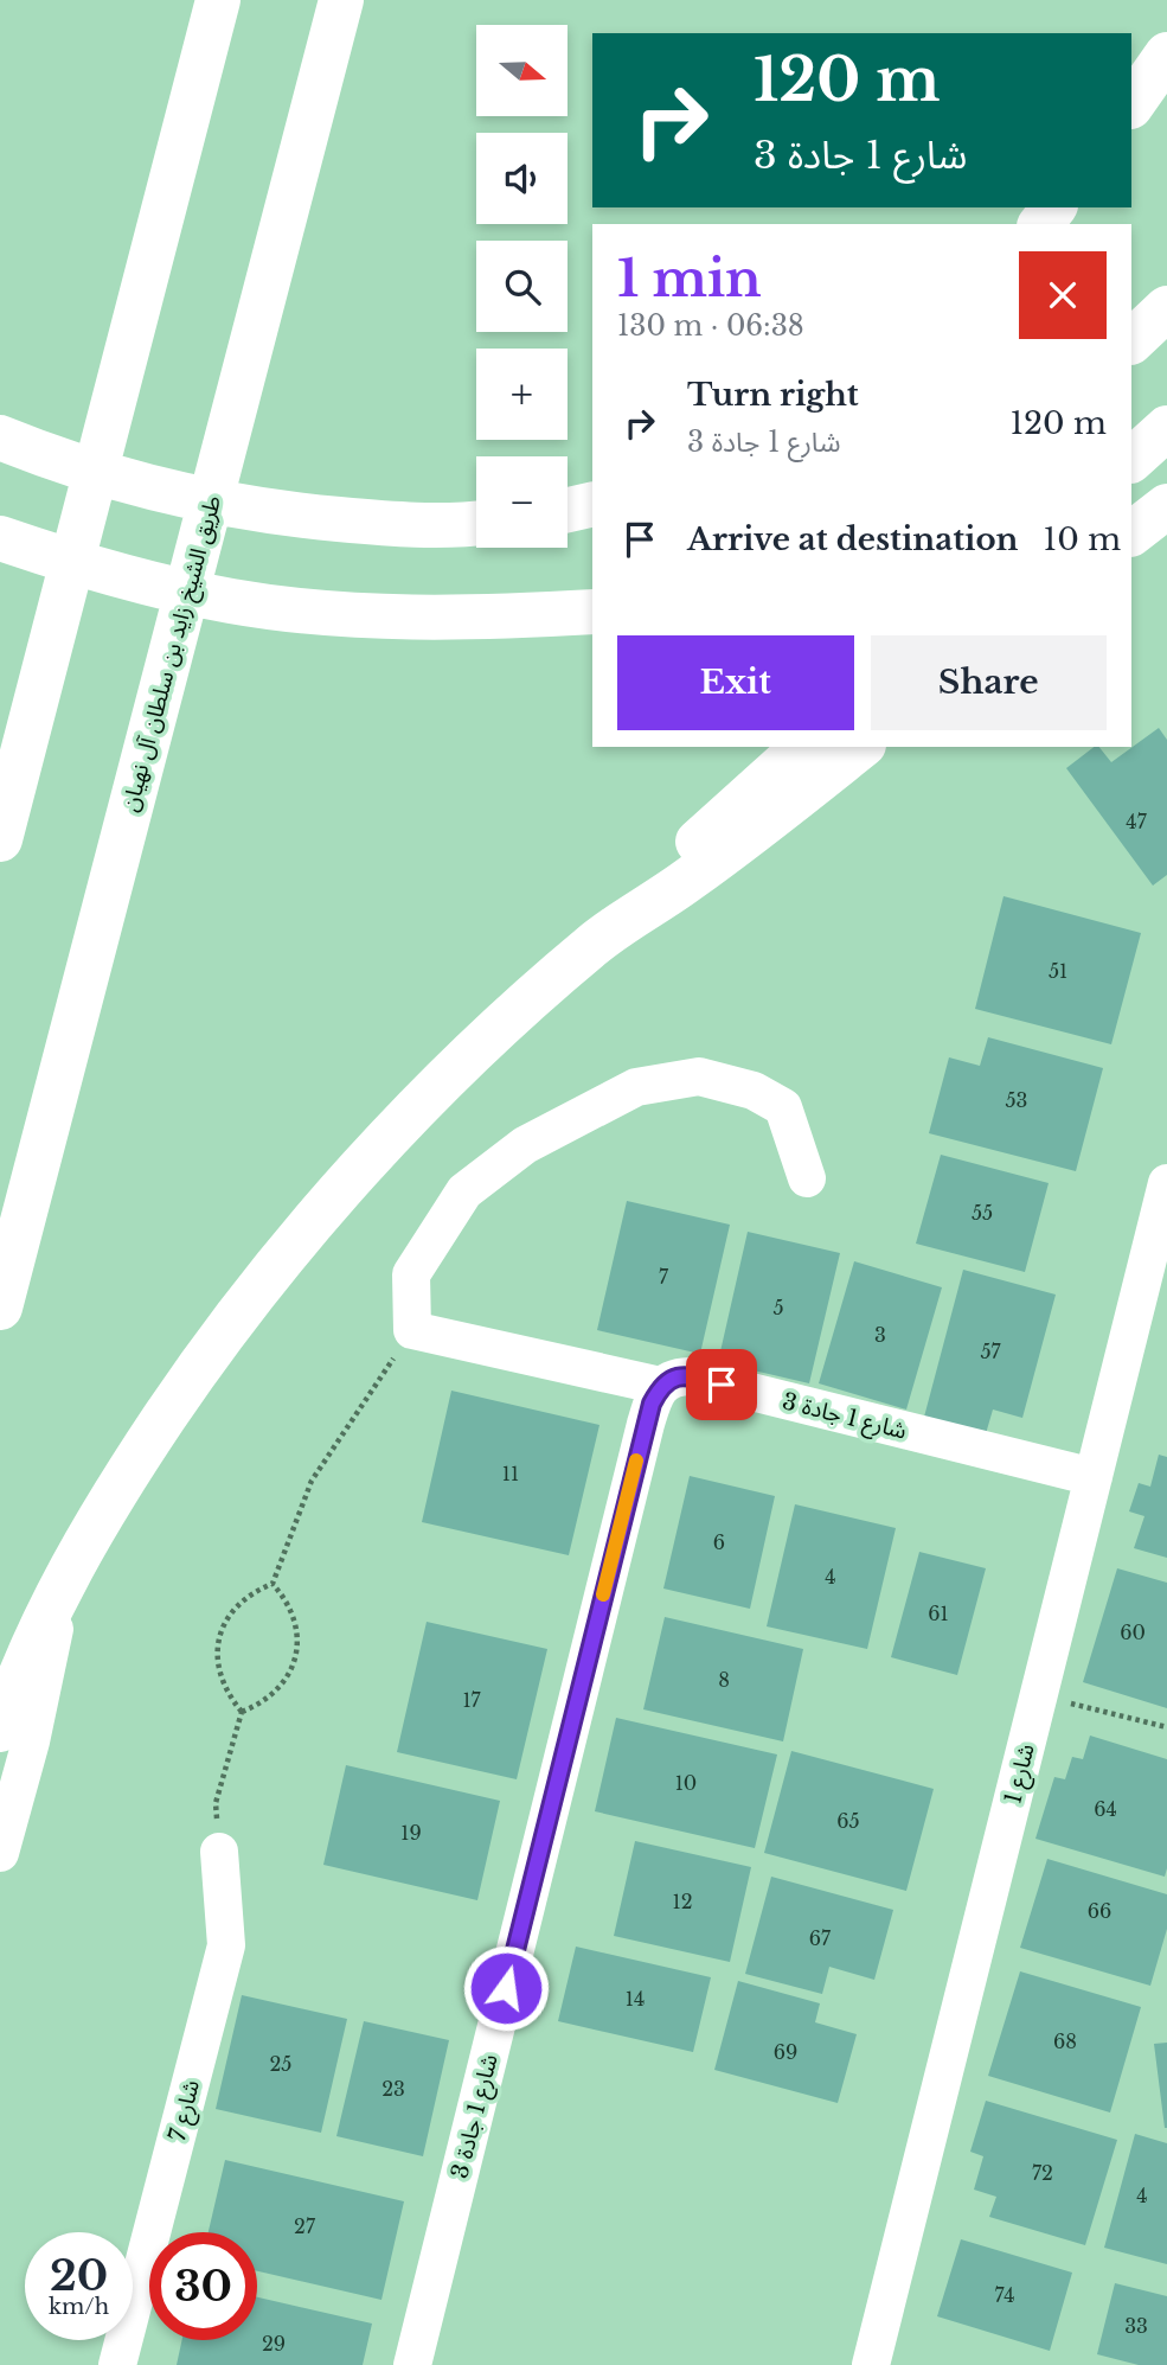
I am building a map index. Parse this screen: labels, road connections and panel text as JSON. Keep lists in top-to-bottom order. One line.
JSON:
{"streets":{"highway":["طريق الشيخ زايد بن سلطان آل نهيان"],"street":["شارع 1 جادة 3","شارع 1","شارع 7"]},"crossings":[["شارع 1 جادة 3","شارع 1"]],"house_numbers":["47","51","53","55","7","5","3","57","11","6","4","61","60","8","17","10","64","65","19","12","66","67","14","68","69","25","23","72","4","27","74","33","29"],"north":"right","page":{"map_buttons":["+","−"],"turn":["120 m","شارع 1 جادة 3"],"heading":["1 min","130 m · 06:38"],"list":[{"name":"Turn right","note":"شارع 1 جادة 3","value":"120 m"},{"name":"Arrive at destination","value":"10 m"}],"buttons":["Exit","Share"],"speed":"20 km/h","limit":"30"}}
